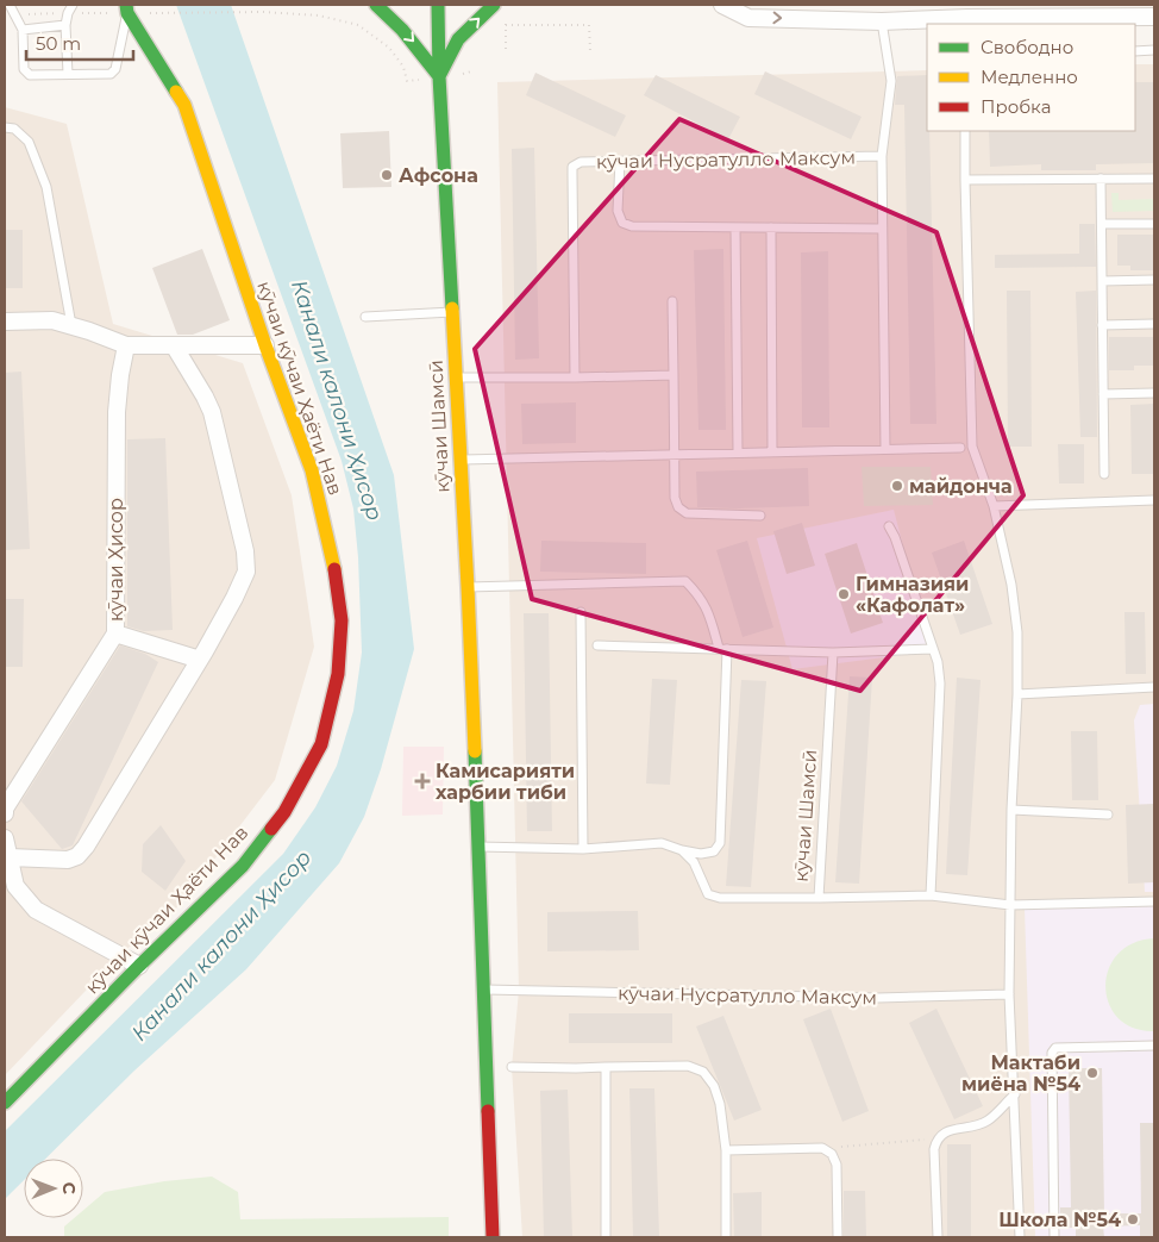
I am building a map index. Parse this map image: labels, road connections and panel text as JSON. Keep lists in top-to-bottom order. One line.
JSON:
{"streets":{"street":["кӯчаи кӯчаи Ҳаёти Нав","кӯчаи Шамсӣ","кӯчаи Ҳисор"],"lane":["кӯчаи Нусратулло Максум"]},"crossings":[["кӯчаи Нусратулло Максум","кӯчаи Шамсӣ"]],"water":["Канали калони Ҳисор"],"places":{"other":["Афсона","майдонча","Гимназияи «Кафолат»","Мактаби миёна №54","Школа №54"],"health":["Камисарияти харбии тиби"]},"legend":["Свободно","Медленно","Пробка"],"scale_bar":"50 m","north":"right"}
